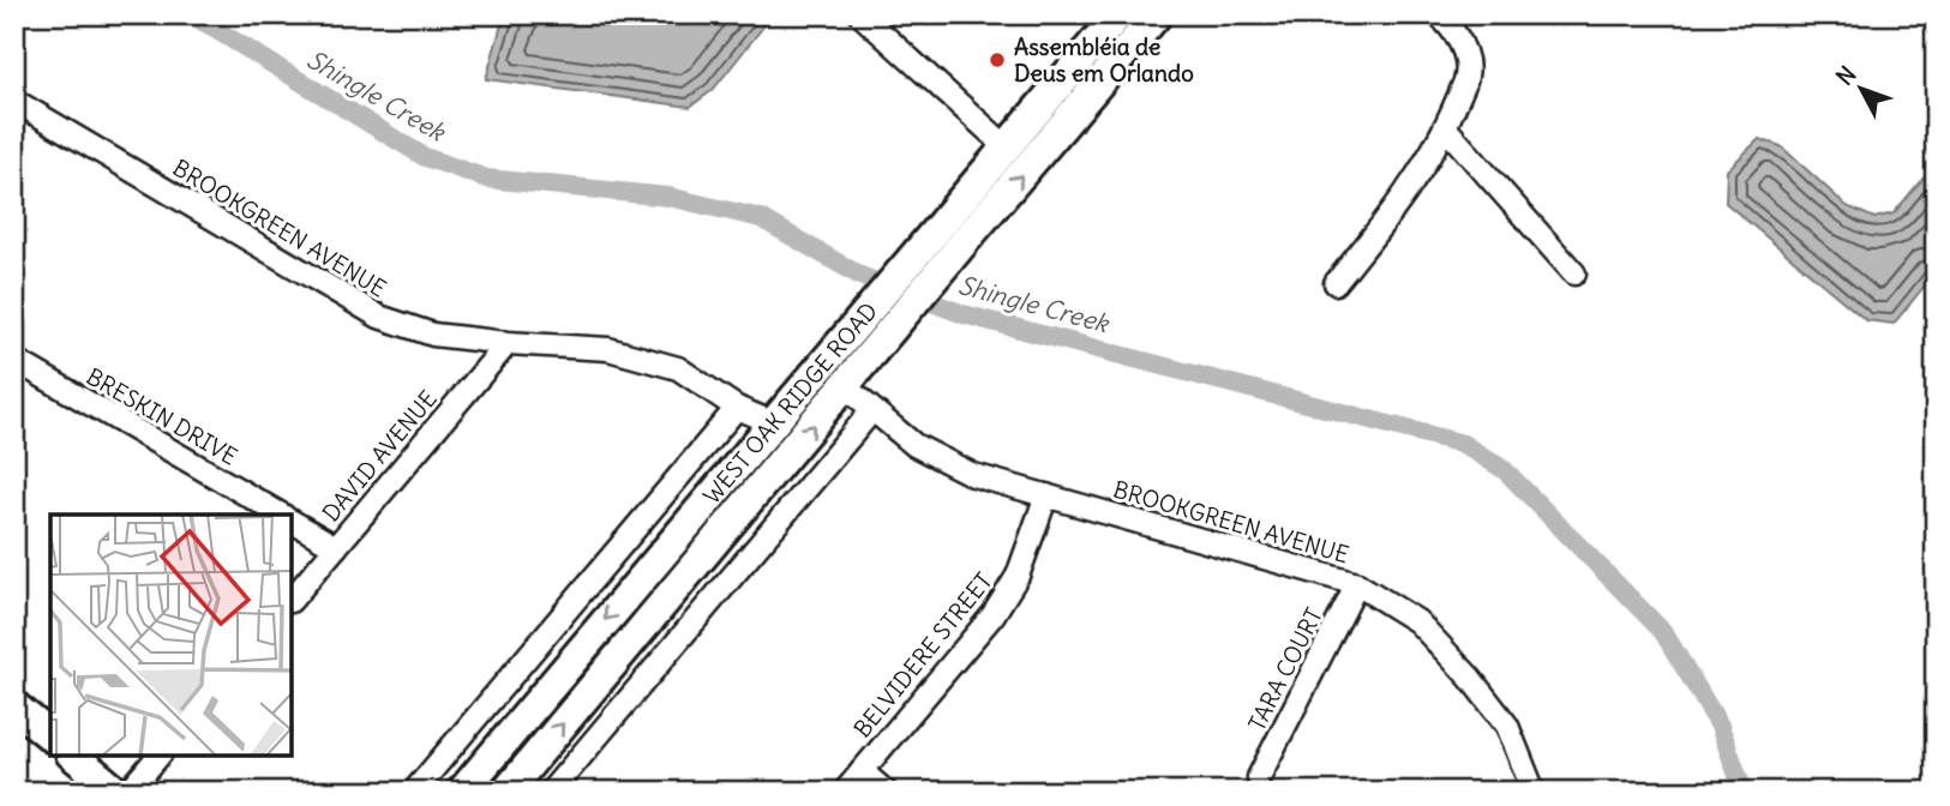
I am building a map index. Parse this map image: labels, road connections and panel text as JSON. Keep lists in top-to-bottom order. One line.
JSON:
{"streets":{"street":["BROOKGREEN AVENUE","WEST OAK RIDGE ROAD","BRESKIN DRIVE","DAVID AVENUE","BELVIDERE STREET","TARA COURT"]},"crossings":[["BROOKGREEN AVENUE","WEST OAK RIDGE ROAD"],["BROOKGREEN AVENUE","DAVID AVENUE"],["BROOKGREEN AVENUE","BELVIDERE STREET"],["BROOKGREEN AVENUE","TARA COURT"]],"water":["Shingle Creek"],"places":["Assembléia de Deus em Orlando"],"north":"top left"}
